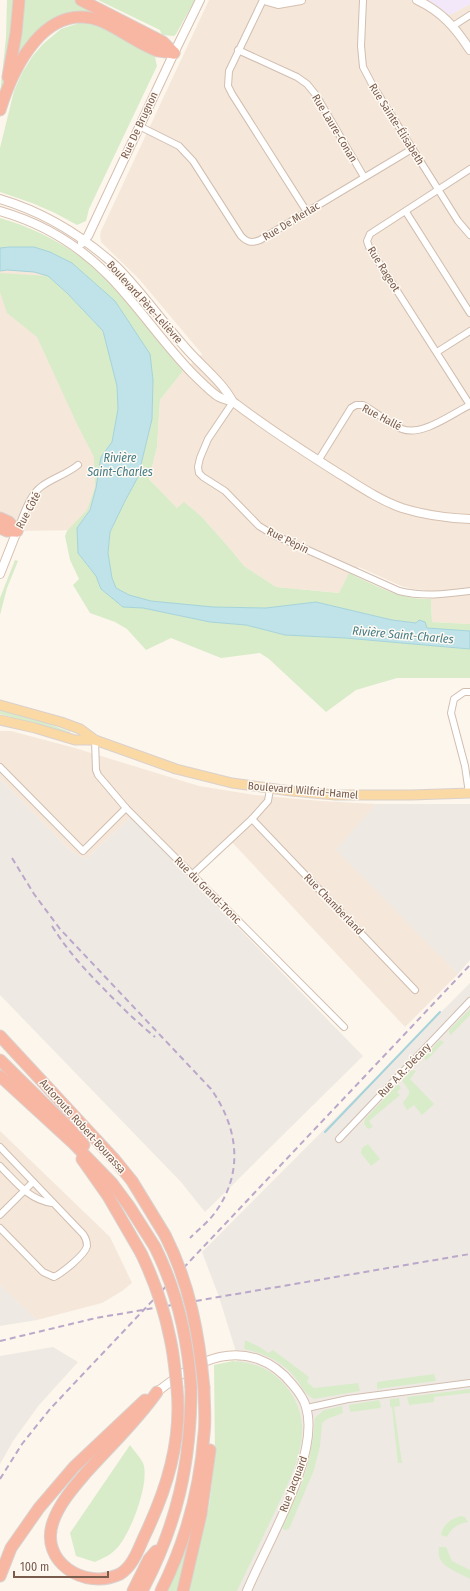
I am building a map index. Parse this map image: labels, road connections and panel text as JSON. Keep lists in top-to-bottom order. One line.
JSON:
{"streets":{"highway":["Autoroute Robert-Bourassa"],"main road":["Rue De Brugnon","Boulevard Père-Lelièvre","Rue Côté","Boulevard Wilfrid-Hamel","Rue Jacquard"],"street":["Rue Sainte-Élisabeth","Rue Laure-Conan","Rue De Merlac","Rue Rageot","Rue Hallé","Rue Pépin","Rue du Grand-Tronc","Rue Chamberland","Rue A.R.-Décary"]},"crossings":[["Rue Sainte-Élisabeth","Rue De Merlac"],["Rue Sainte-Élisabeth","Rue Rageot"],["Rue De Brugnon","Rue De Merlac"],["Rue De Brugnon","Boulevard Père-Lelièvre"],["Rue Laure-Conan","Rue De Merlac"],["Rue Rageot","Rue Hallé"],["Boulevard Père-Lelièvre","Rue Hallé"],["Boulevard Père-Lelièvre","Rue Pépin"],["Boulevard Wilfrid-Hamel","Rue du Grand-Tronc"]],"water":["Rivière Saint-Charles"],"scale_bar":"100 m"}
